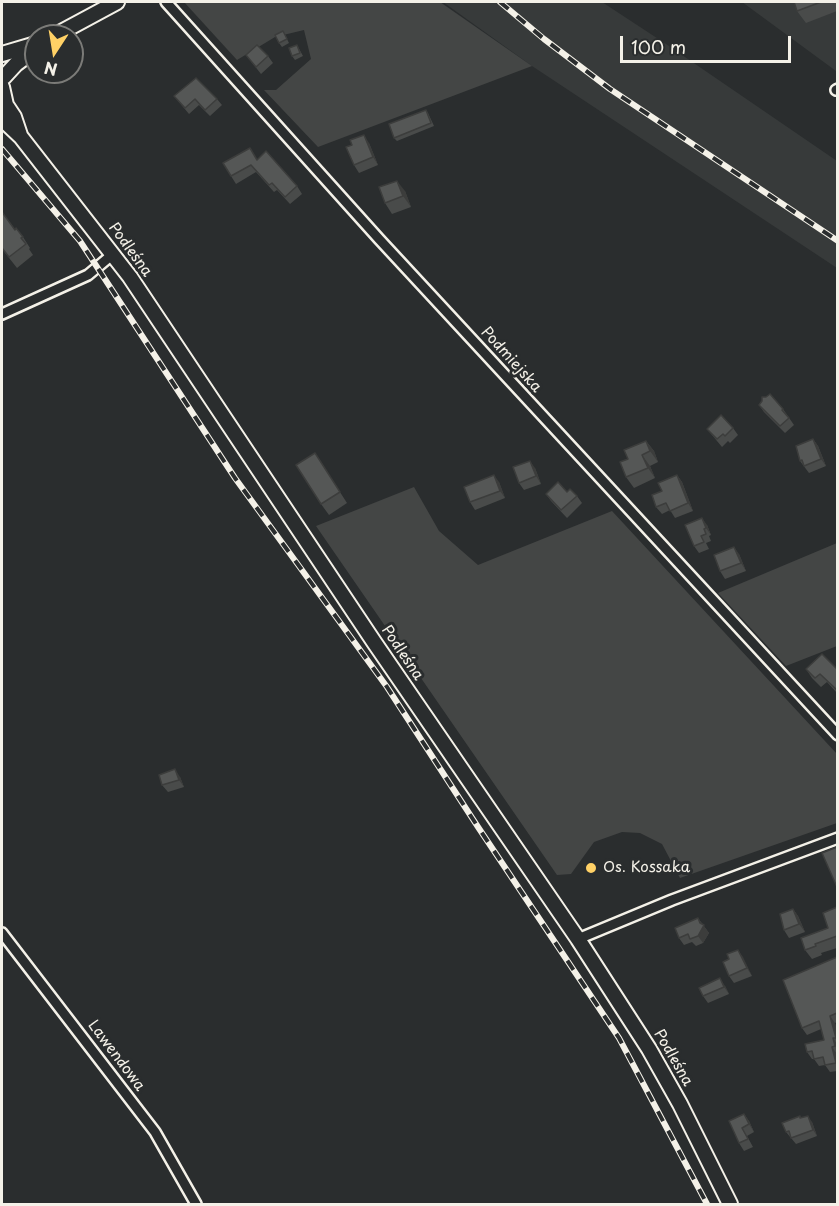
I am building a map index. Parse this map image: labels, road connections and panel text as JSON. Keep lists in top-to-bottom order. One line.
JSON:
{"streets":{"street":["Podleśna","Podmiejska","Lawendowa"]},"places":["Os. Kossaka"],"scale_bar":"100 m","north":"bottom"}
